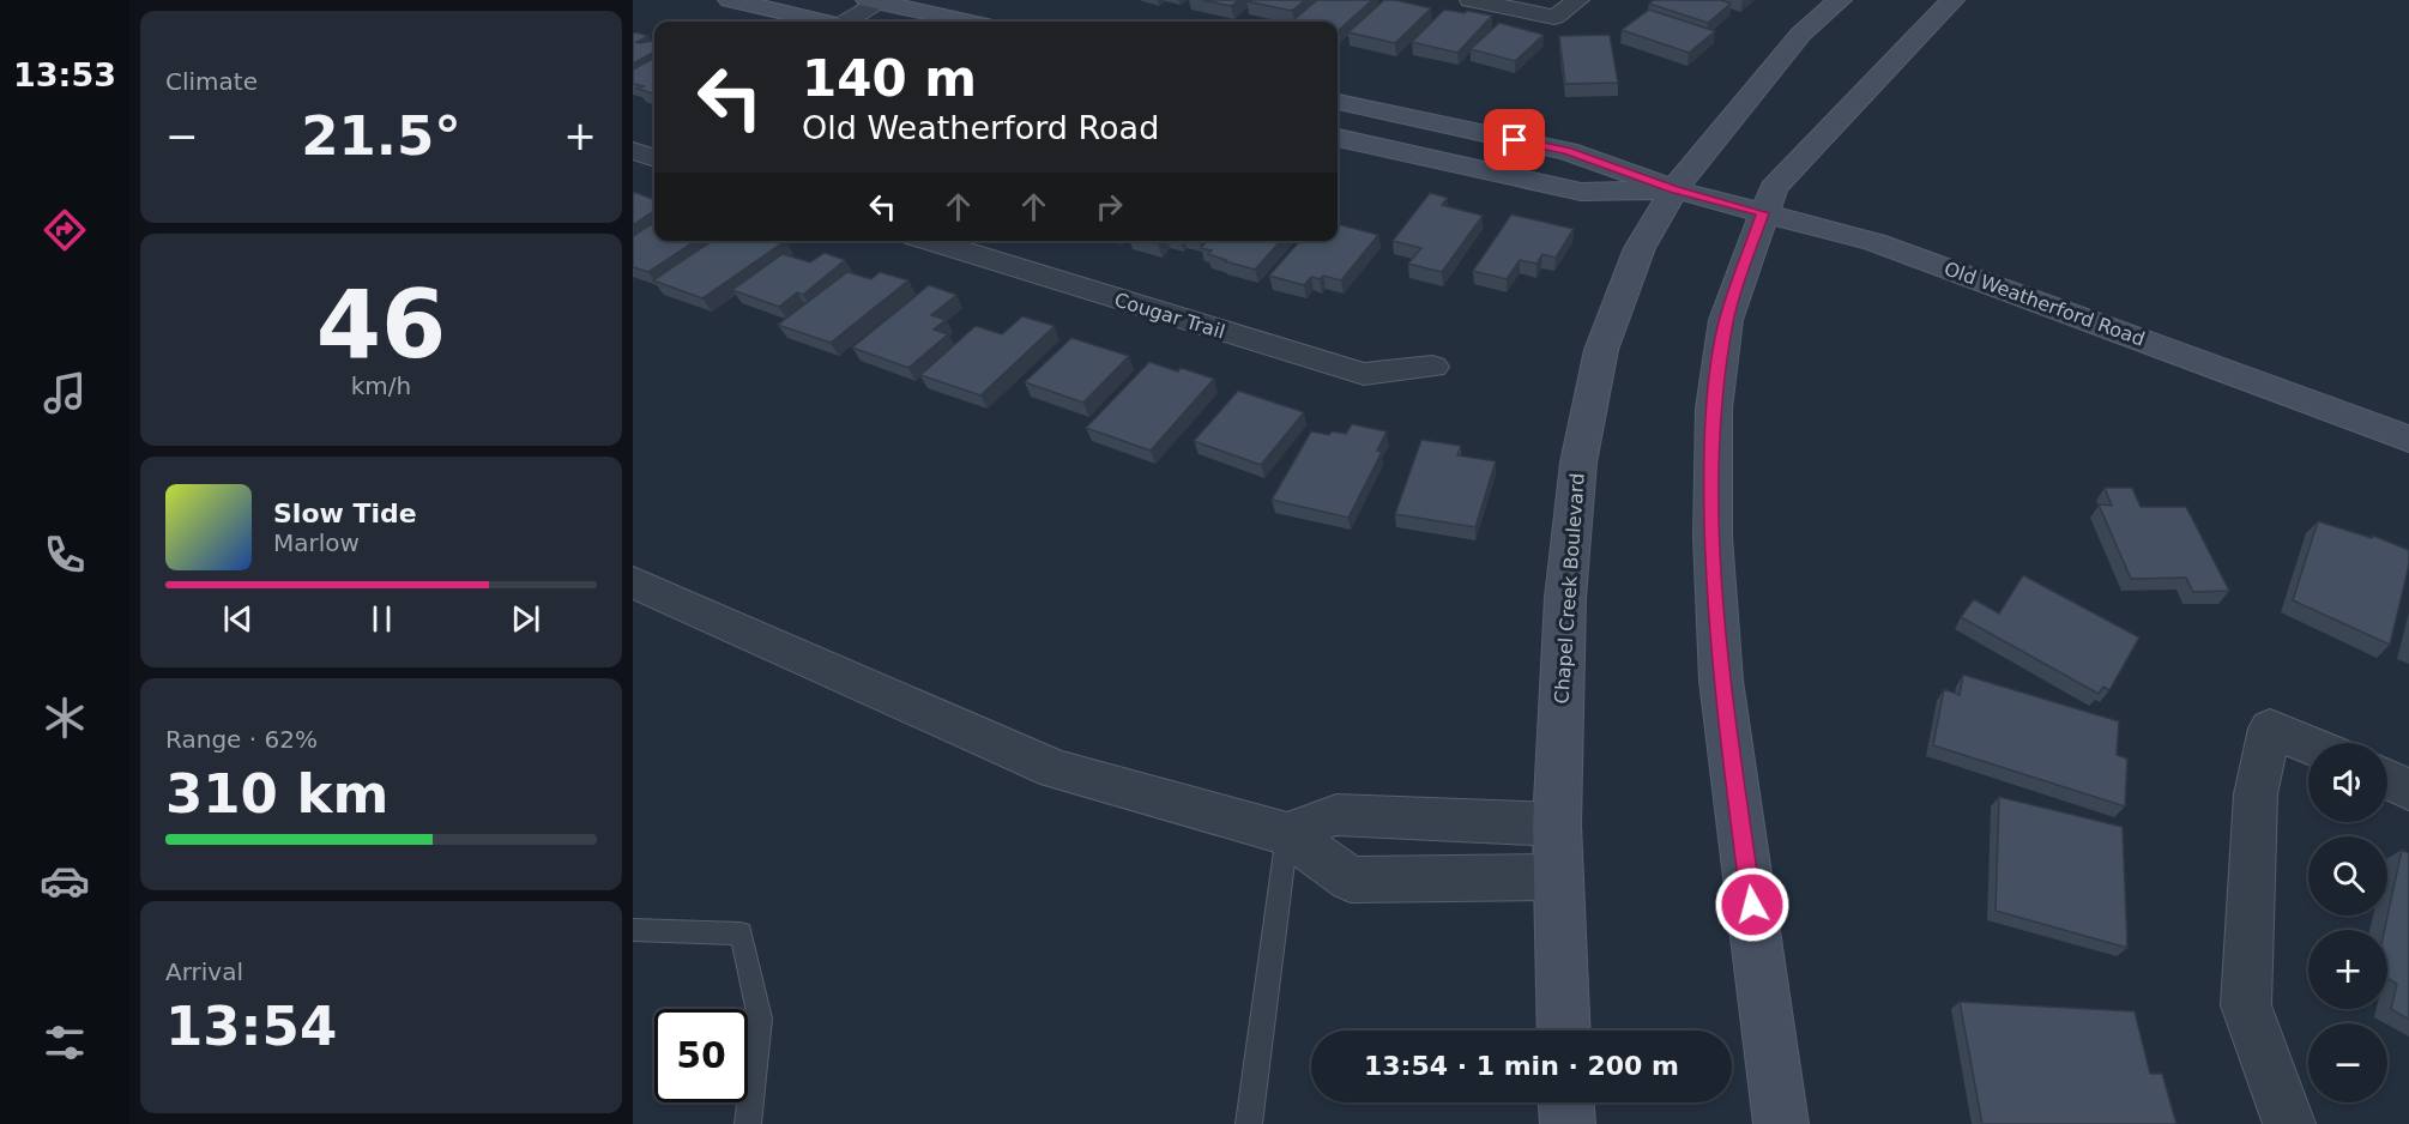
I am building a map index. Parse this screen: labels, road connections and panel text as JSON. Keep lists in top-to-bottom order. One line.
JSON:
{"streets":{"main road":["Old Weatherford Road","Chapel Creek Boulevard"],"street":["Cougar Trail"]},"crossings":[["Old Weatherford Road","Chapel Creek Boulevard"]],"page":{"tabs":"13:53","tile":["Climate",["46","km/h"],["Range · 62%","310 km"],["Arrival","13:54"]],"turn":["140 m","Old Weatherford Road"],"heat":["−","21.5°","+"],"song":["Slow Tide","Marlow"],"map_buttons":["+","−"],"limit":"50","trip":"13:54 · 1 min · 200 m"}}
